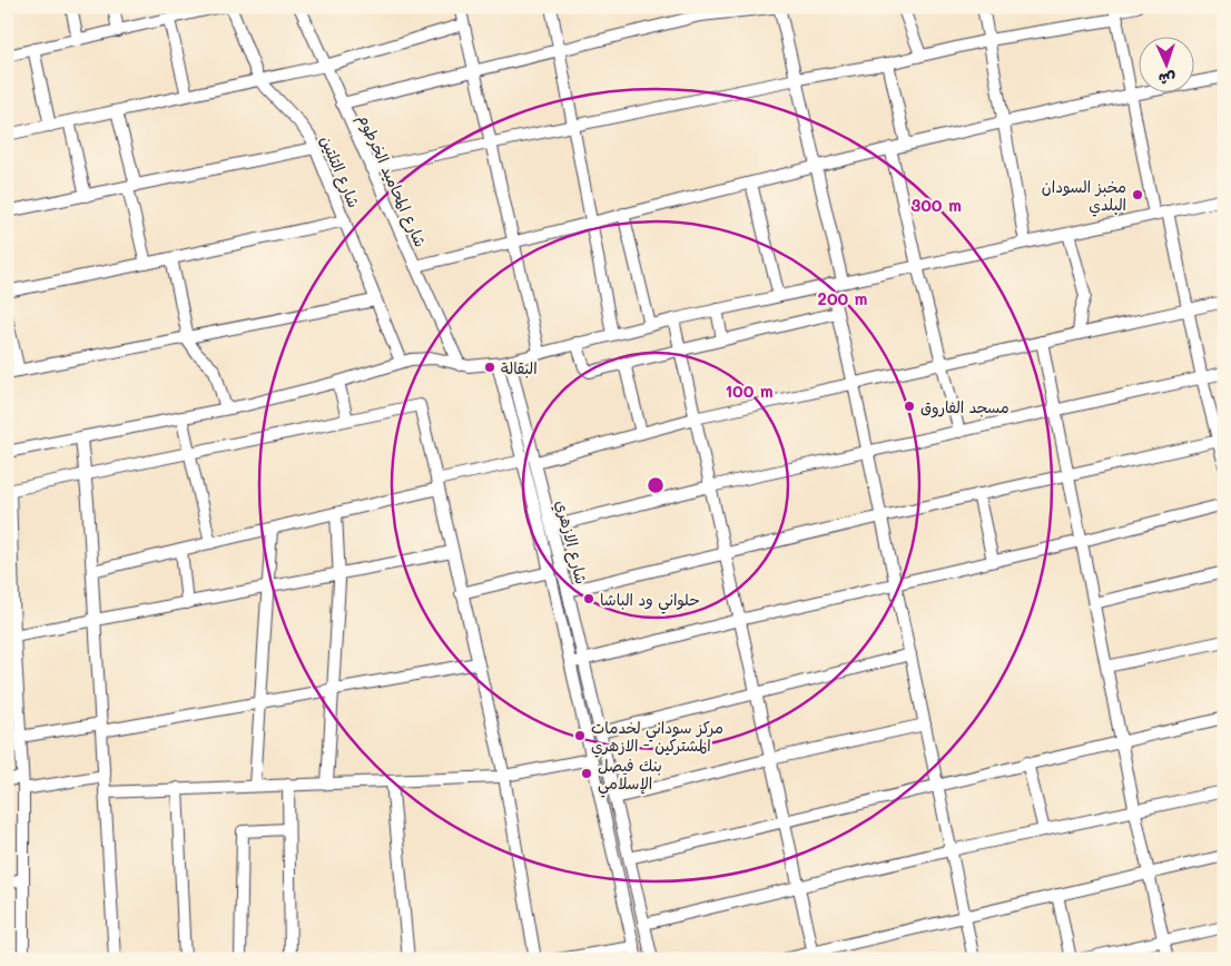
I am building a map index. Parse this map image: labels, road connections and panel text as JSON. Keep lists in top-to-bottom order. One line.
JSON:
{"streets":{"street":["شارع التلتين","شارع المحاميد الخرطوم","شارع الازهري"]},"places":["مخبز السودان البلدي","البقالة","مسجد الفاروق","حلواني ود الباشا","مركز سوداني لخدمات المشتركين - الازهري","بنك فيصل الإسلامي"],"north":"bottom","rings":["300 m","200 m","100 m"]}
